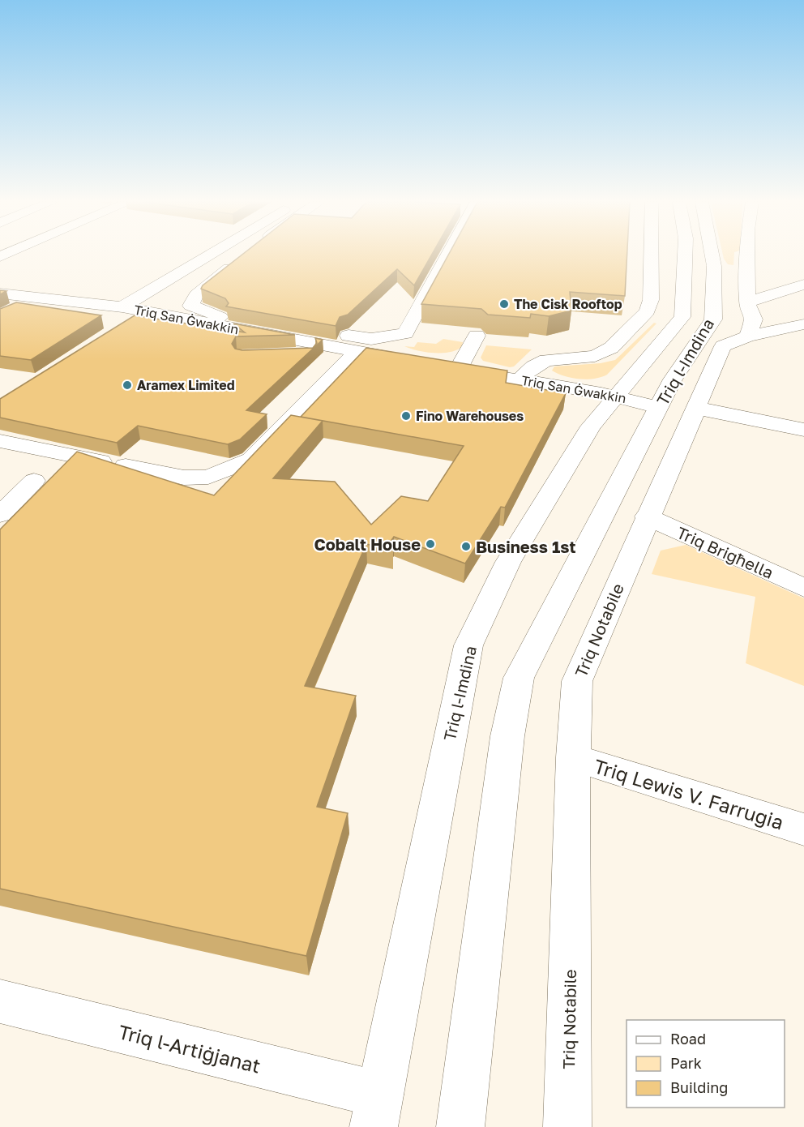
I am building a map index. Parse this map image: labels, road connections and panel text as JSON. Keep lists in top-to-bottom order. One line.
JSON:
{"streets":{"street":["Triq San Ġwakkin","Triq l-Imdina","Triq Brigħella","Triq Notabile","Triq Lewis V. Farrugia","Triq l-Artiġjanat"]},"crossings":[["Triq San Ġwakkin","Triq l-Imdina"],["Triq l-Imdina","Triq l-Artiġjanat"],["Triq Brigħella","Triq Notabile"],["Triq Notabile","Triq Lewis V. Farrugia"]],"places":["The Cisk Rooftop","Aramex Limited","Fino Warehouses","Cobalt House","Business 1st"],"legend":["Road","Park","Building"]}
